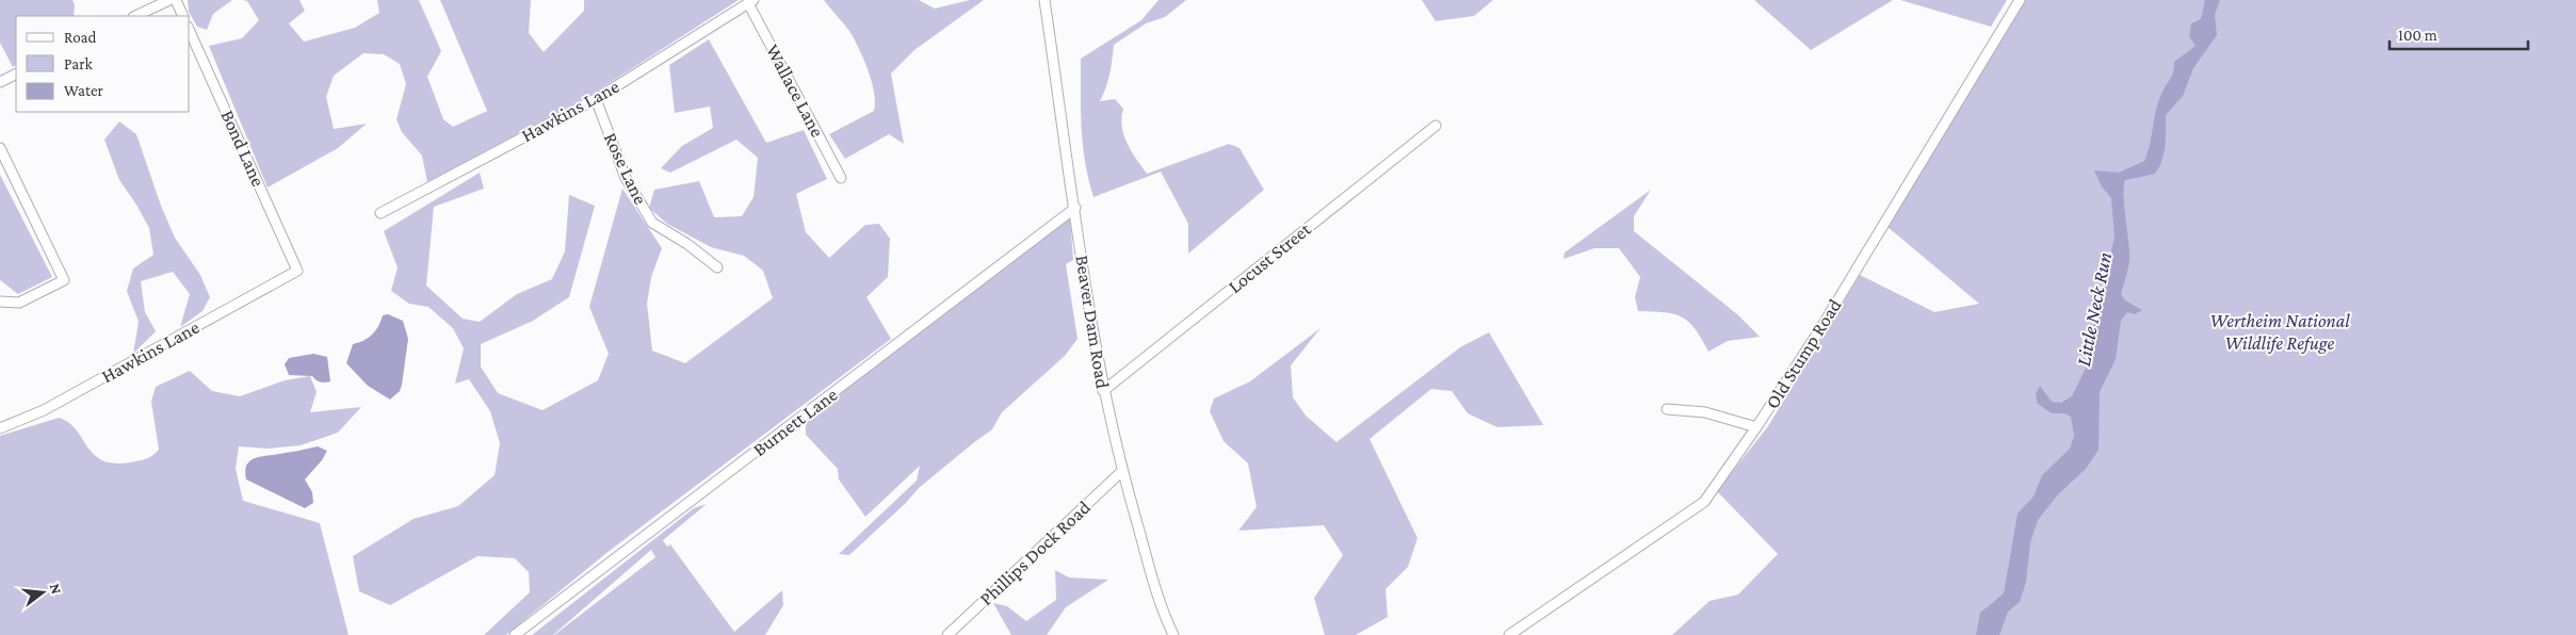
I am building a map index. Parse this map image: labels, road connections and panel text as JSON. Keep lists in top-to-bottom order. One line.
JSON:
{"streets":{"street":["Wallace Lane","Hawkins Lane","Bond Lane","Rose Lane","Locust Street","Beaver Dam Road","Old Stump Road","Burnett Lane","Phillips Dock Road"]},"crossings":[["Wallace Lane","Hawkins Lane"],["Hawkins Lane","Bond Lane"],["Hawkins Lane","Rose Lane"],["Locust Street","Beaver Dam Road"],["Beaver Dam Road","Burnett Lane"],["Beaver Dam Road","Phillips Dock Road"]],"water":["Little Neck Run"],"parks":["Wertheim National Wildlife Refuge"],"legend":["Road","Park","Water"],"scale_bar":"100 m","north":"right"}
